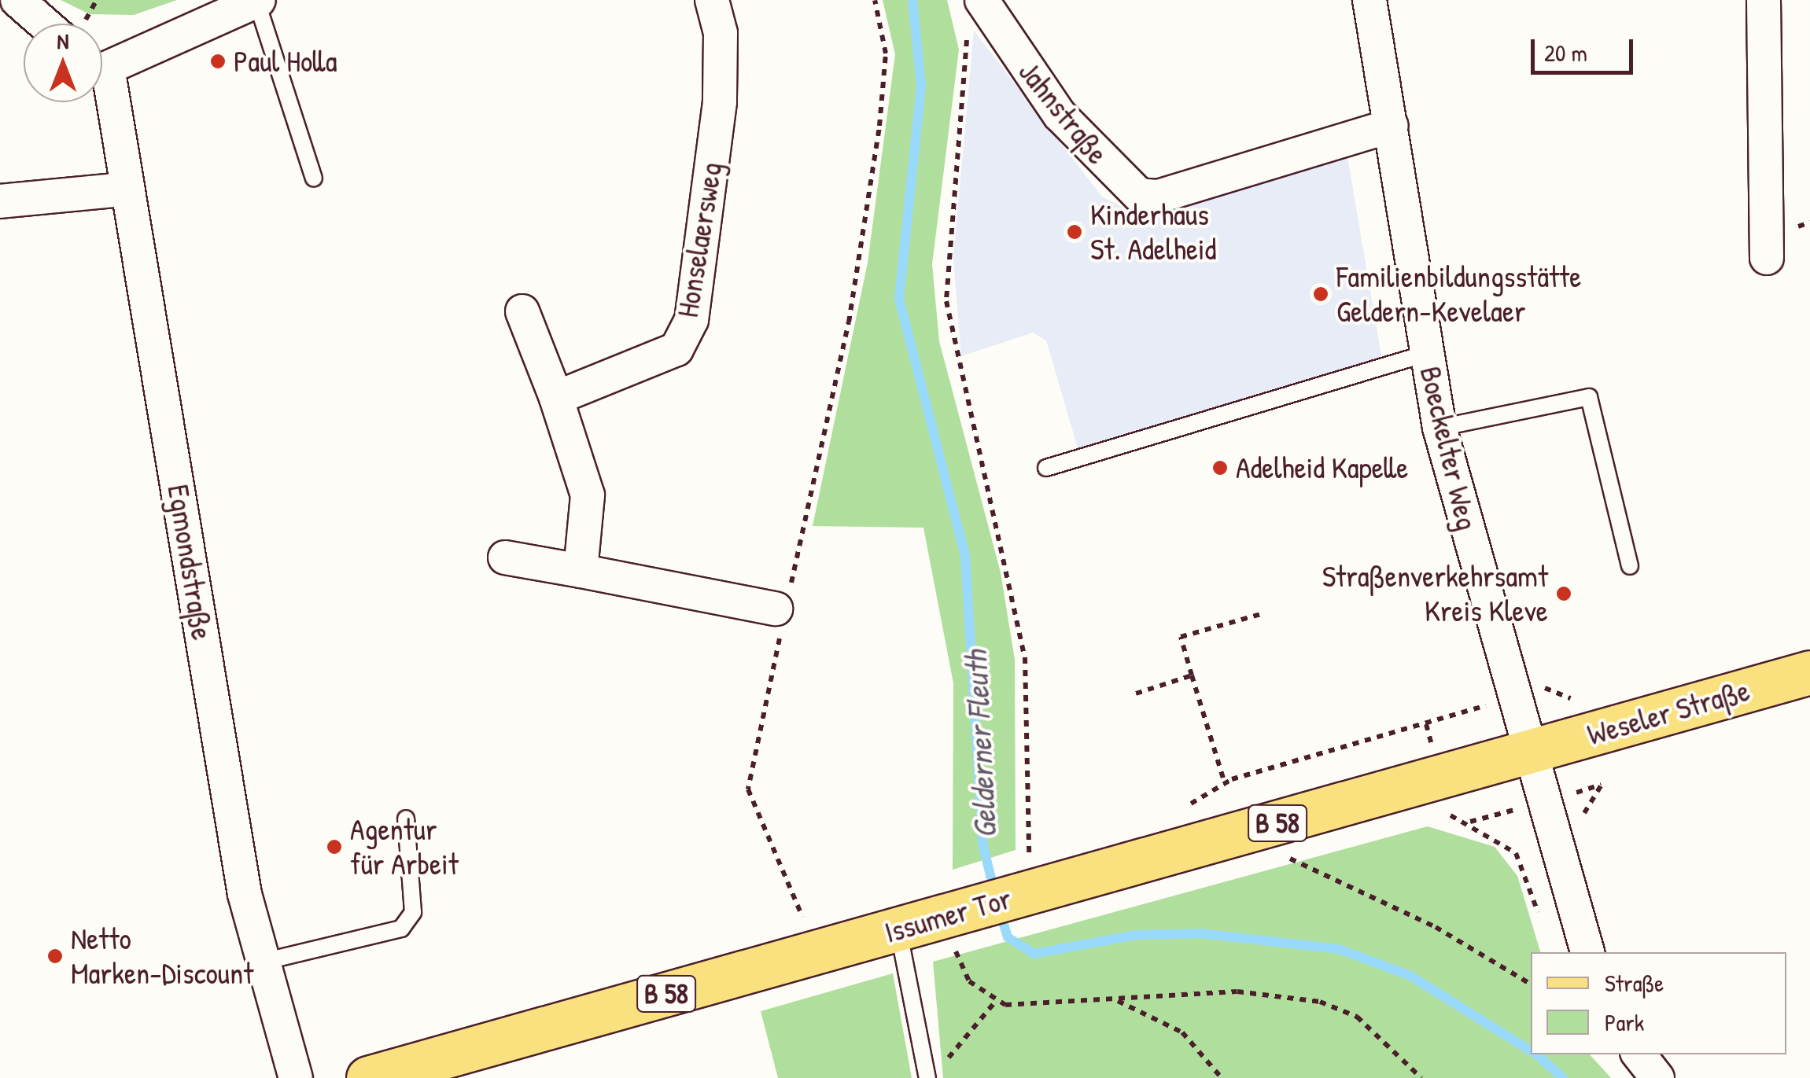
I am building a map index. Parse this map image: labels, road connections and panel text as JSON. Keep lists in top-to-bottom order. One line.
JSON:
{"streets":{"main road":["Weseler Straße","B 58","Issumer Tor"],"street":["Jahnstraße","Honselaersweg","Boeckelter Weg","Egmondstraße"]},"crossings":[["Jahnstraße","Boeckelter Weg"],["Boeckelter Weg","Weseler Straße"],["Boeckelter Weg","Issumer Tor"],["Weseler Straße","Issumer Tor"]],"water":["Gelderner Fleuth"],"places":["Paul Holla","Kinderhaus St. Adelheid","Familienbildungsstätte Geldern-Kevelaer","Adelheid Kapelle","Straßenverkehrsamt Kreis Kleve","Agentur für Arbeit","Netto Marken-Discount"],"legend":["Straße","Park"],"scale_bar":"20 m","north":"top"}
